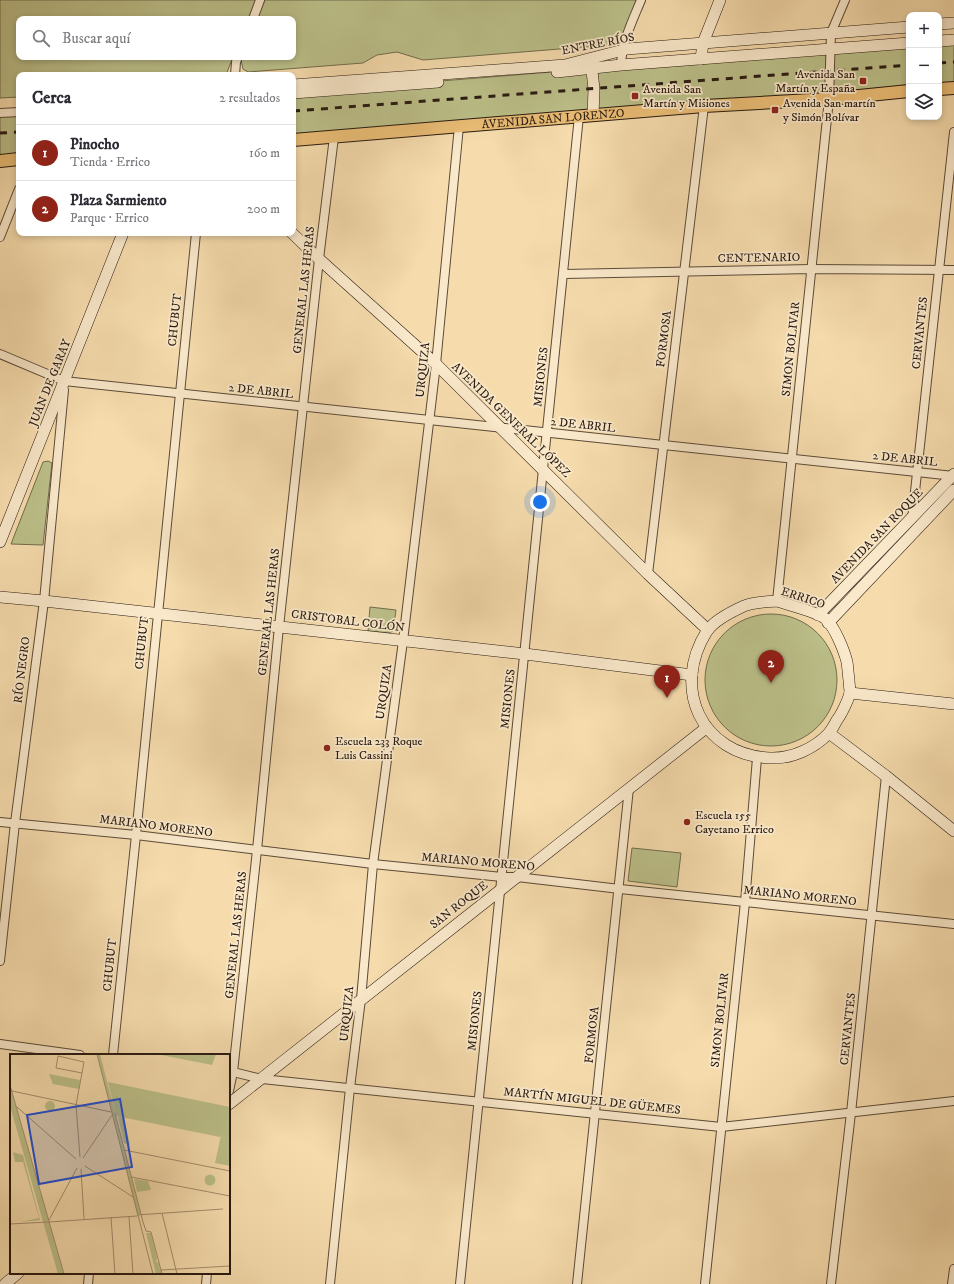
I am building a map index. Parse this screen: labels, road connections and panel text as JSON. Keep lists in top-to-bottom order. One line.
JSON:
{"streets":{"main road":["AVENIDA SAN LORENZO"],"street":["ENTRE RÍOS","CENTENARIO","GENERAL LAS HERAS","CHUBUT","CERVANTES","FORMOSA","SIMON BOLIVAR","URQUIZA","MISIONES","JUAN DE GARAY","2 DE ABRIL","AVENIDA GENERAL LÓPEZ","AVENIDA SAN ROQUE","ERRICO","CRISTOBAL COLÓN","RÍO NEGRO","MARIANO MORENO","SAN ROQUE","MARTÍN MIGUEL DE GÜEMES"]},"crossings":[["ENTRE RÍOS","SIMON BOLIVAR"],["AVENIDA SAN LORENZO","GENERAL LAS HERAS"],["AVENIDA SAN LORENZO","FORMOSA"],["AVENIDA SAN LORENZO","SIMON BOLIVAR"],["AVENIDA SAN LORENZO","URQUIZA"],["AVENIDA SAN LORENZO","MISIONES"],["CENTENARIO","CERVANTES"],["CENTENARIO","FORMOSA"],["CENTENARIO","SIMON BOLIVAR"],["CENTENARIO","MISIONES"],["GENERAL LAS HERAS","2 DE ABRIL"],["GENERAL LAS HERAS","AVENIDA GENERAL LÓPEZ"],["GENERAL LAS HERAS","CRISTOBAL COLÓN"],["GENERAL LAS HERAS","MARIANO MORENO"],["GENERAL LAS HERAS","MARTÍN MIGUEL DE GÜEMES"],["CHUBUT","2 DE ABRIL"],["CHUBUT","CRISTOBAL COLÓN"],["CHUBUT","MARIANO MORENO"],["CERVANTES","2 DE ABRIL"],["CERVANTES","AVENIDA SAN ROQUE"],["CERVANTES","MARIANO MORENO"],["CERVANTES","MARTÍN MIGUEL DE GÜEMES"],["FORMOSA","2 DE ABRIL"],["FORMOSA","AVENIDA GENERAL LÓPEZ"],["FORMOSA","MARIANO MORENO"],["FORMOSA","SAN ROQUE"],["FORMOSA","MARTÍN MIGUEL DE GÜEMES"],["SIMON BOLIVAR","2 DE ABRIL"],["SIMON BOLIVAR","ERRICO"],["SIMON BOLIVAR","MARIANO MORENO"],["SIMON BOLIVAR","MARTÍN MIGUEL DE GÜEMES"],["URQUIZA","2 DE ABRIL"],["URQUIZA","AVENIDA GENERAL LÓPEZ"],["URQUIZA","CRISTOBAL COLÓN"],["URQUIZA","MARIANO MORENO"],["URQUIZA","SAN ROQUE"],["URQUIZA","MARTÍN MIGUEL DE GÜEMES"],["MISIONES","2 DE ABRIL"],["MISIONES","AVENIDA GENERAL LÓPEZ"],["MISIONES","CRISTOBAL COLÓN"],["MISIONES","MARIANO MORENO"],["MISIONES","SAN ROQUE"],["MISIONES","MARTÍN MIGUEL DE GÜEMES"],["JUAN DE GARAY","2 DE ABRIL"],["JUAN DE GARAY","RÍO NEGRO"],["2 DE ABRIL","AVENIDA GENERAL LÓPEZ"],["2 DE ABRIL","AVENIDA SAN ROQUE"],["2 DE ABRIL","RÍO NEGRO"],["AVENIDA GENERAL LÓPEZ","ERRICO"],["AVENIDA SAN ROQUE","ERRICO"],["ERRICO","CRISTOBAL COLÓN"],["ERRICO","SAN ROQUE"],["CRISTOBAL COLÓN","RÍO NEGRO"],["RÍO NEGRO","MARIANO MORENO"],["MARIANO MORENO","SAN ROQUE"],["SAN ROQUE","MARTÍN MIGUEL DE GÜEMES"]],"places":{"transit":["Avenida San Martín y España","Avenida San Martín y Misiones","Avenida San martín y Simón Bolívar"],"other":["Escuela 233 Roque Luis Cassini","Escuela 155 Cayetano Errico"]},"page":{"map_buttons":["+","−"],"search":"Buscar aquí","heading":["Cerca","2 resultados"],"list":[{"mark":"1","name":"Pinocho","note":"Tienda · Errico","value":"160 m"},{"mark":"2","name":"Plaza Sarmiento","note":"Parque · Errico","value":"200 m"}],"pins":["2","1"]}}
